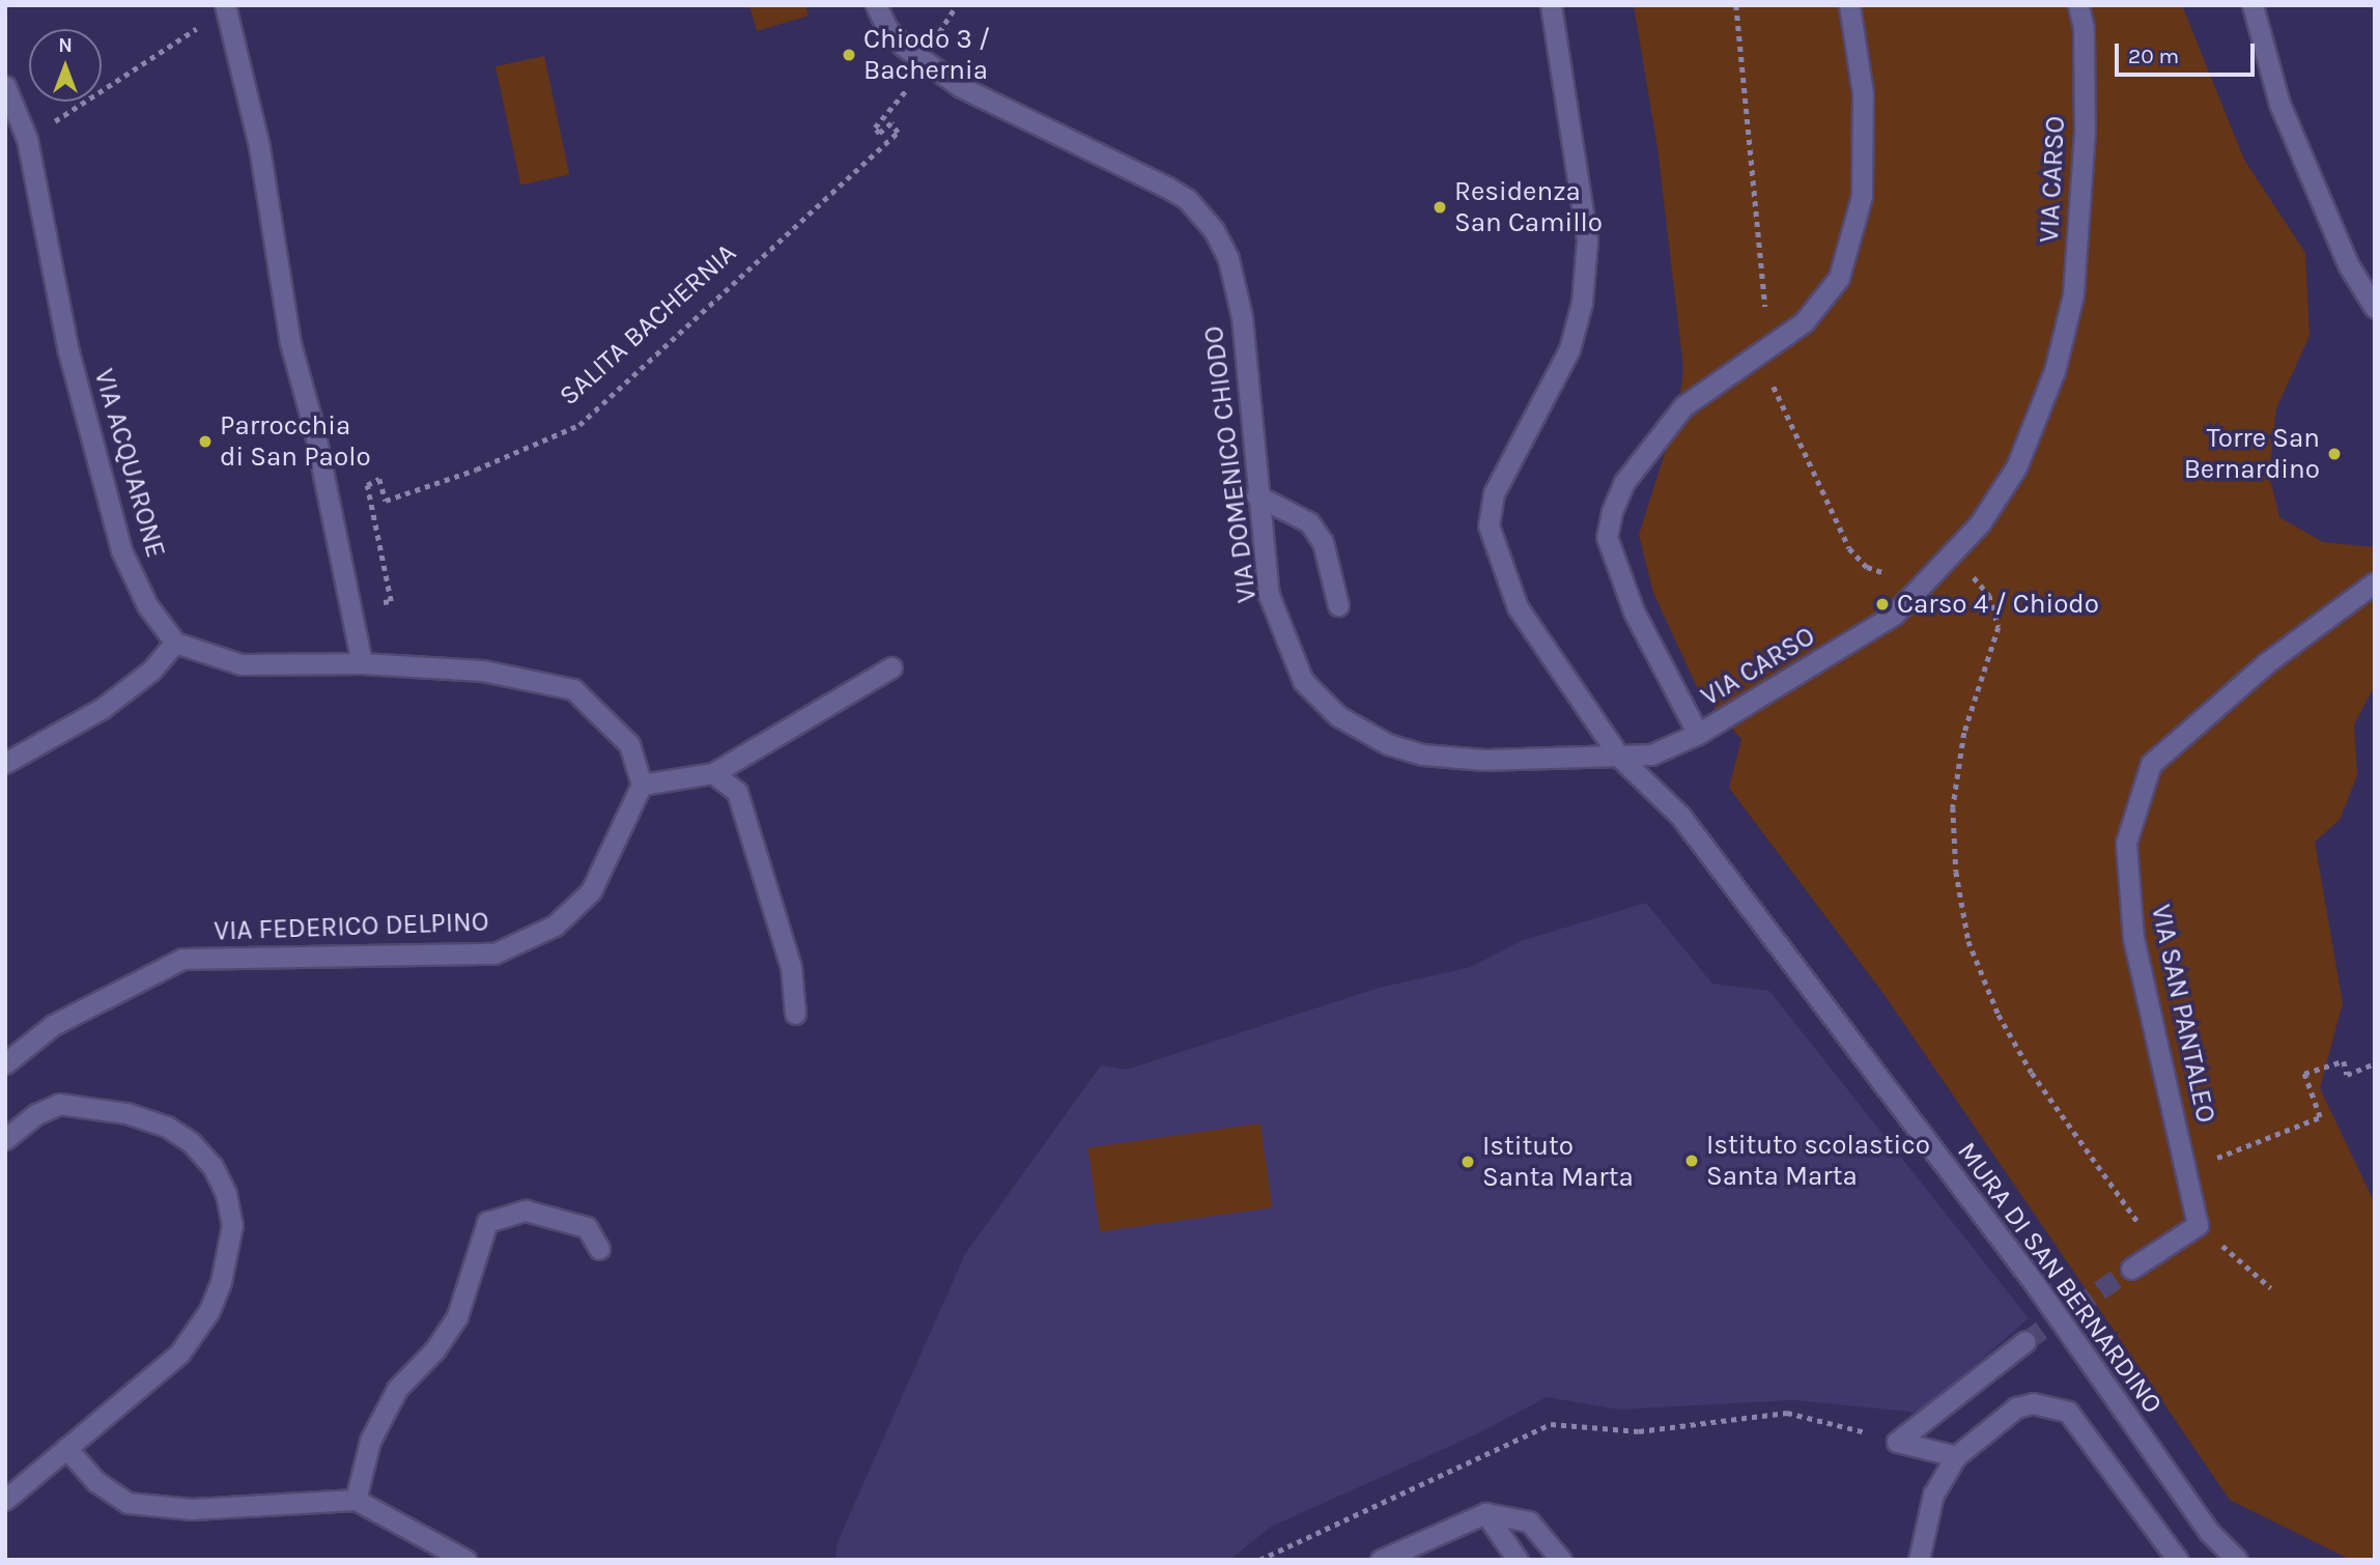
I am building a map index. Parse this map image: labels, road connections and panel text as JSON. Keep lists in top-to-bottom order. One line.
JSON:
{"streets":{"street":["VIA CARSO","VIA ACQUARONE","VIA DOMENICO CHIODO","VIA FEDERICO DELPINO","VIA SAN PANTALEO","MURA DI SAN BERNARDINO"],"path":["SALITA BACHERNIA"]},"crossings":[["VIA CARSO","VIA DOMENICO CHIODO"],["SALITA BACHERNIA","VIA DOMENICO CHIODO"],["VIA DOMENICO CHIODO","MURA DI SAN BERNARDINO"]],"places":["Chiodo 3 / Bachernia","Residenza San Camillo","Parrocchia di San Paolo","Torre San Bernardino","Carso 4 / Chiodo","Istituto scolastico Santa Marta","Istituto Santa Marta"],"scale_bar":"20 m","north":"top"}
